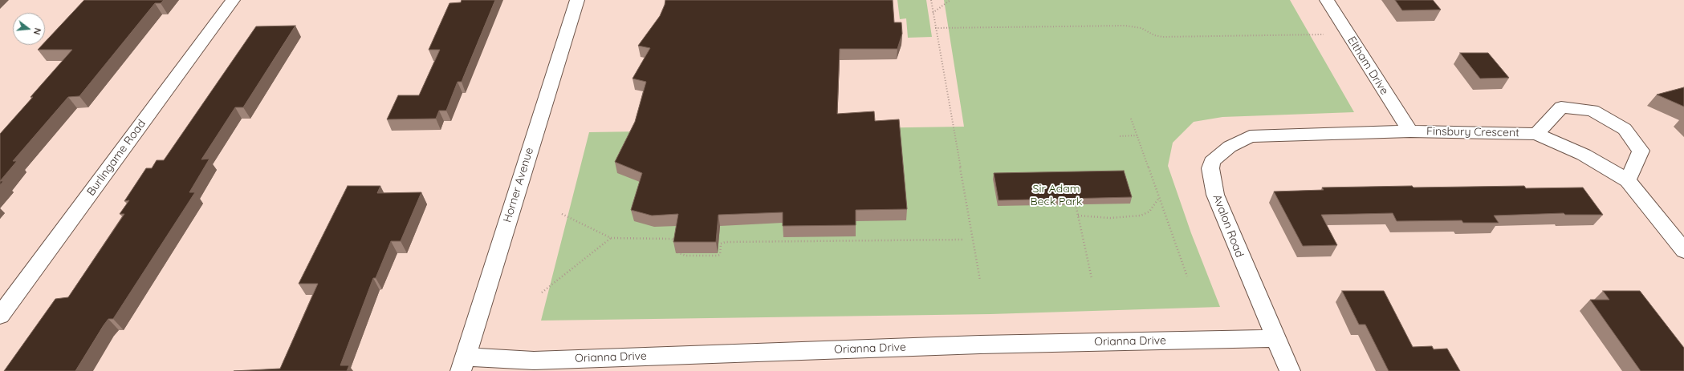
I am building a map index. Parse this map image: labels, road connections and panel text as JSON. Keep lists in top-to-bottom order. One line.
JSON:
{"streets":{"street":["Eltham Drive","Finsbury Crescent","Burlingame Road","Horner Avenue","Avalon Road","Orianna Drive"]},"crossings":[["Eltham Drive","Finsbury Crescent"],["Eltham Drive","Avalon Road"],["Finsbury Crescent","Avalon Road"],["Horner Avenue","Orianna Drive"],["Avalon Road","Orianna Drive"]],"parks":["Sir Adam Beck Park"],"north":"right"}
